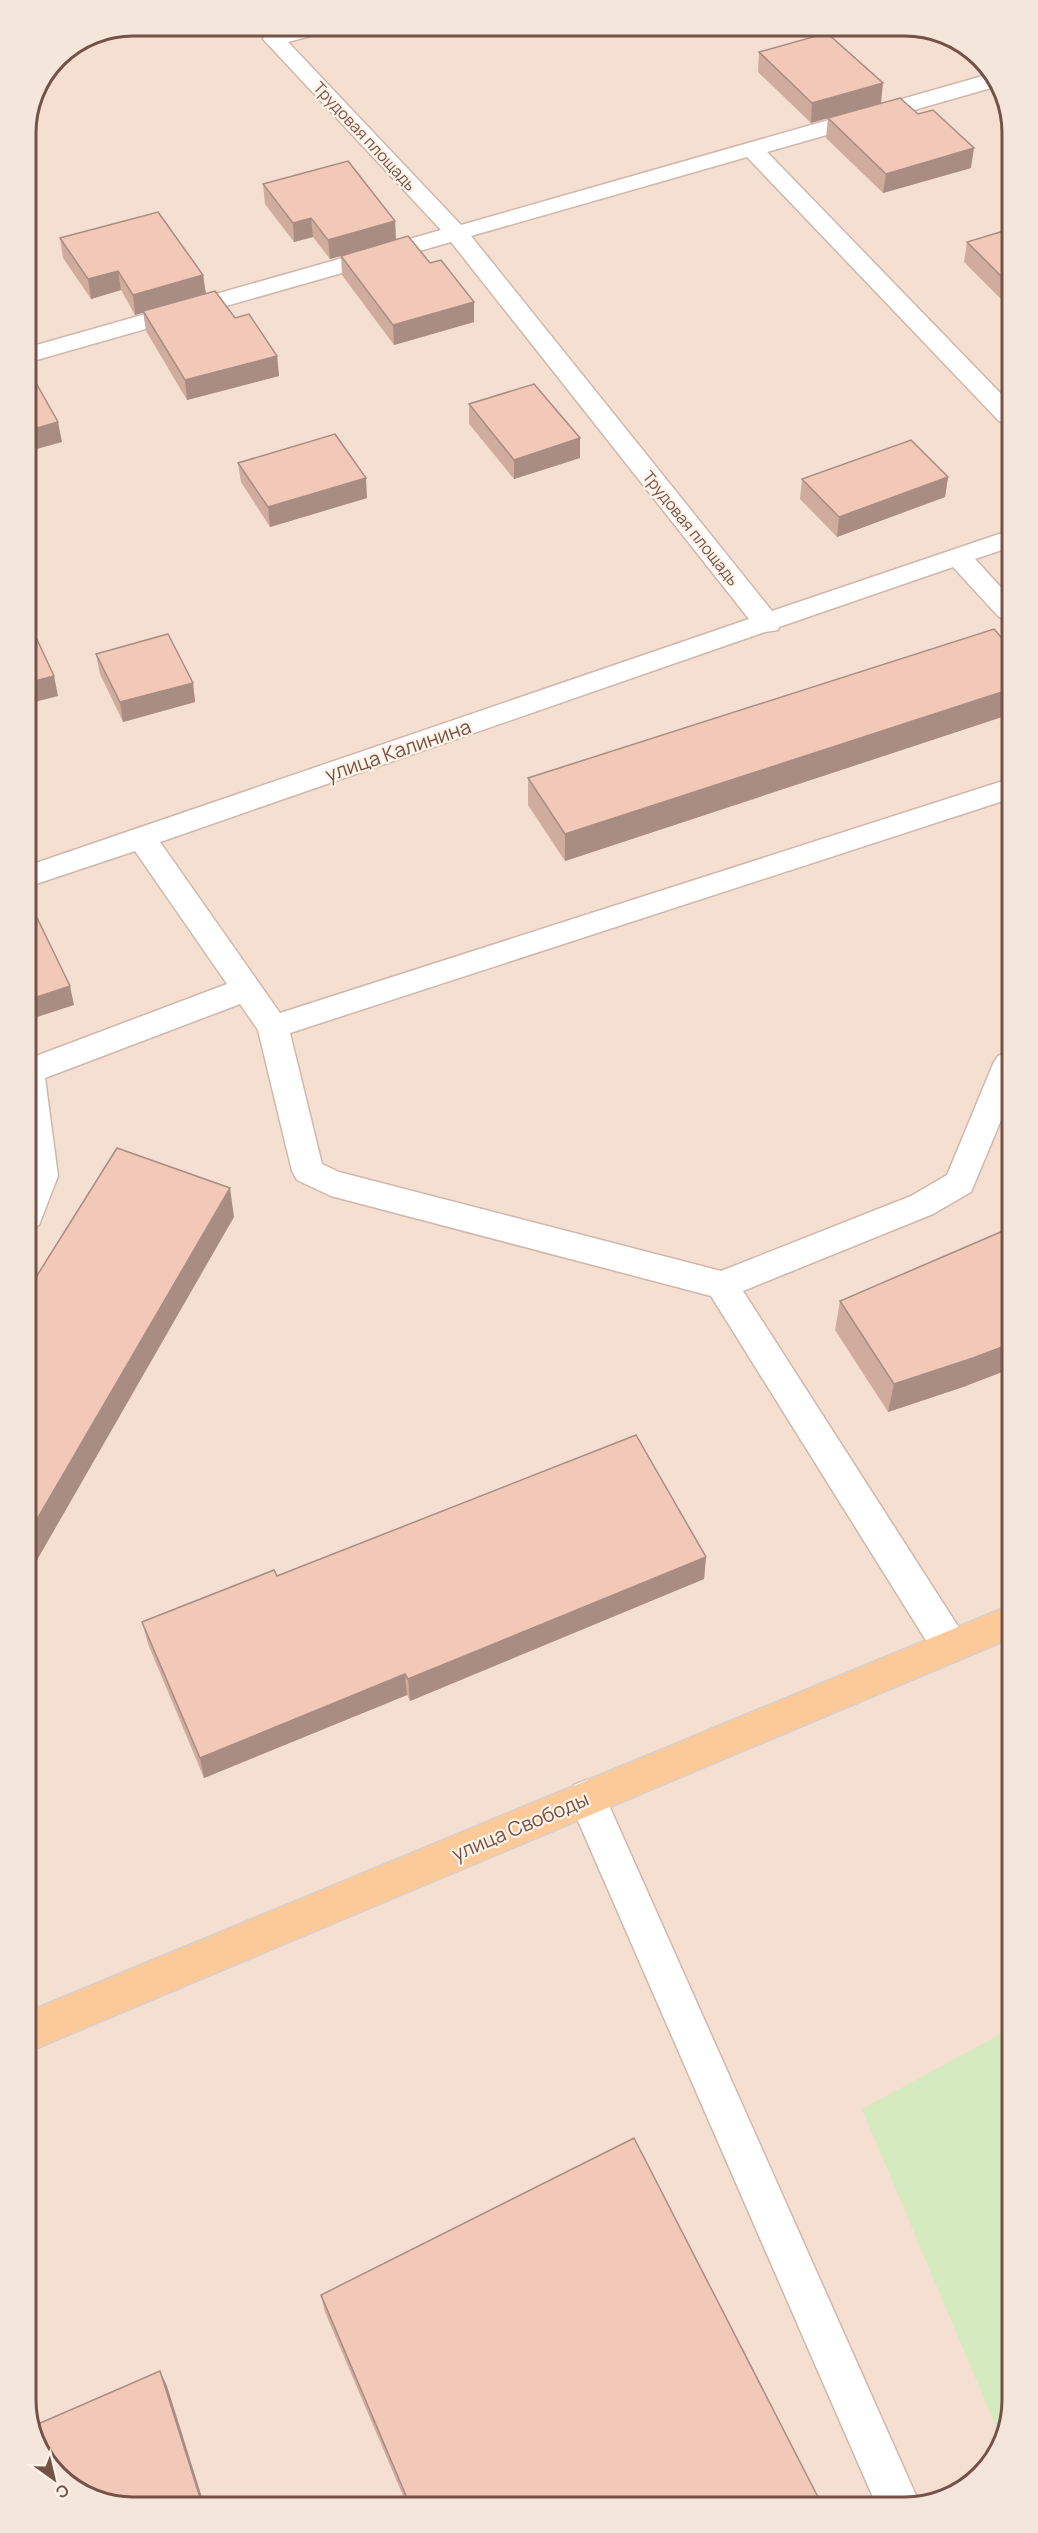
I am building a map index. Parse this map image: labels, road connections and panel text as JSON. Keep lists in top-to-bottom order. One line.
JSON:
{"streets":{"main road":["улица Свободы"],"street":["Трудовая площадь","улица Калинина"]},"crossings":[["Трудовая площадь","улица Калинина"]],"north":"bottom right"}
